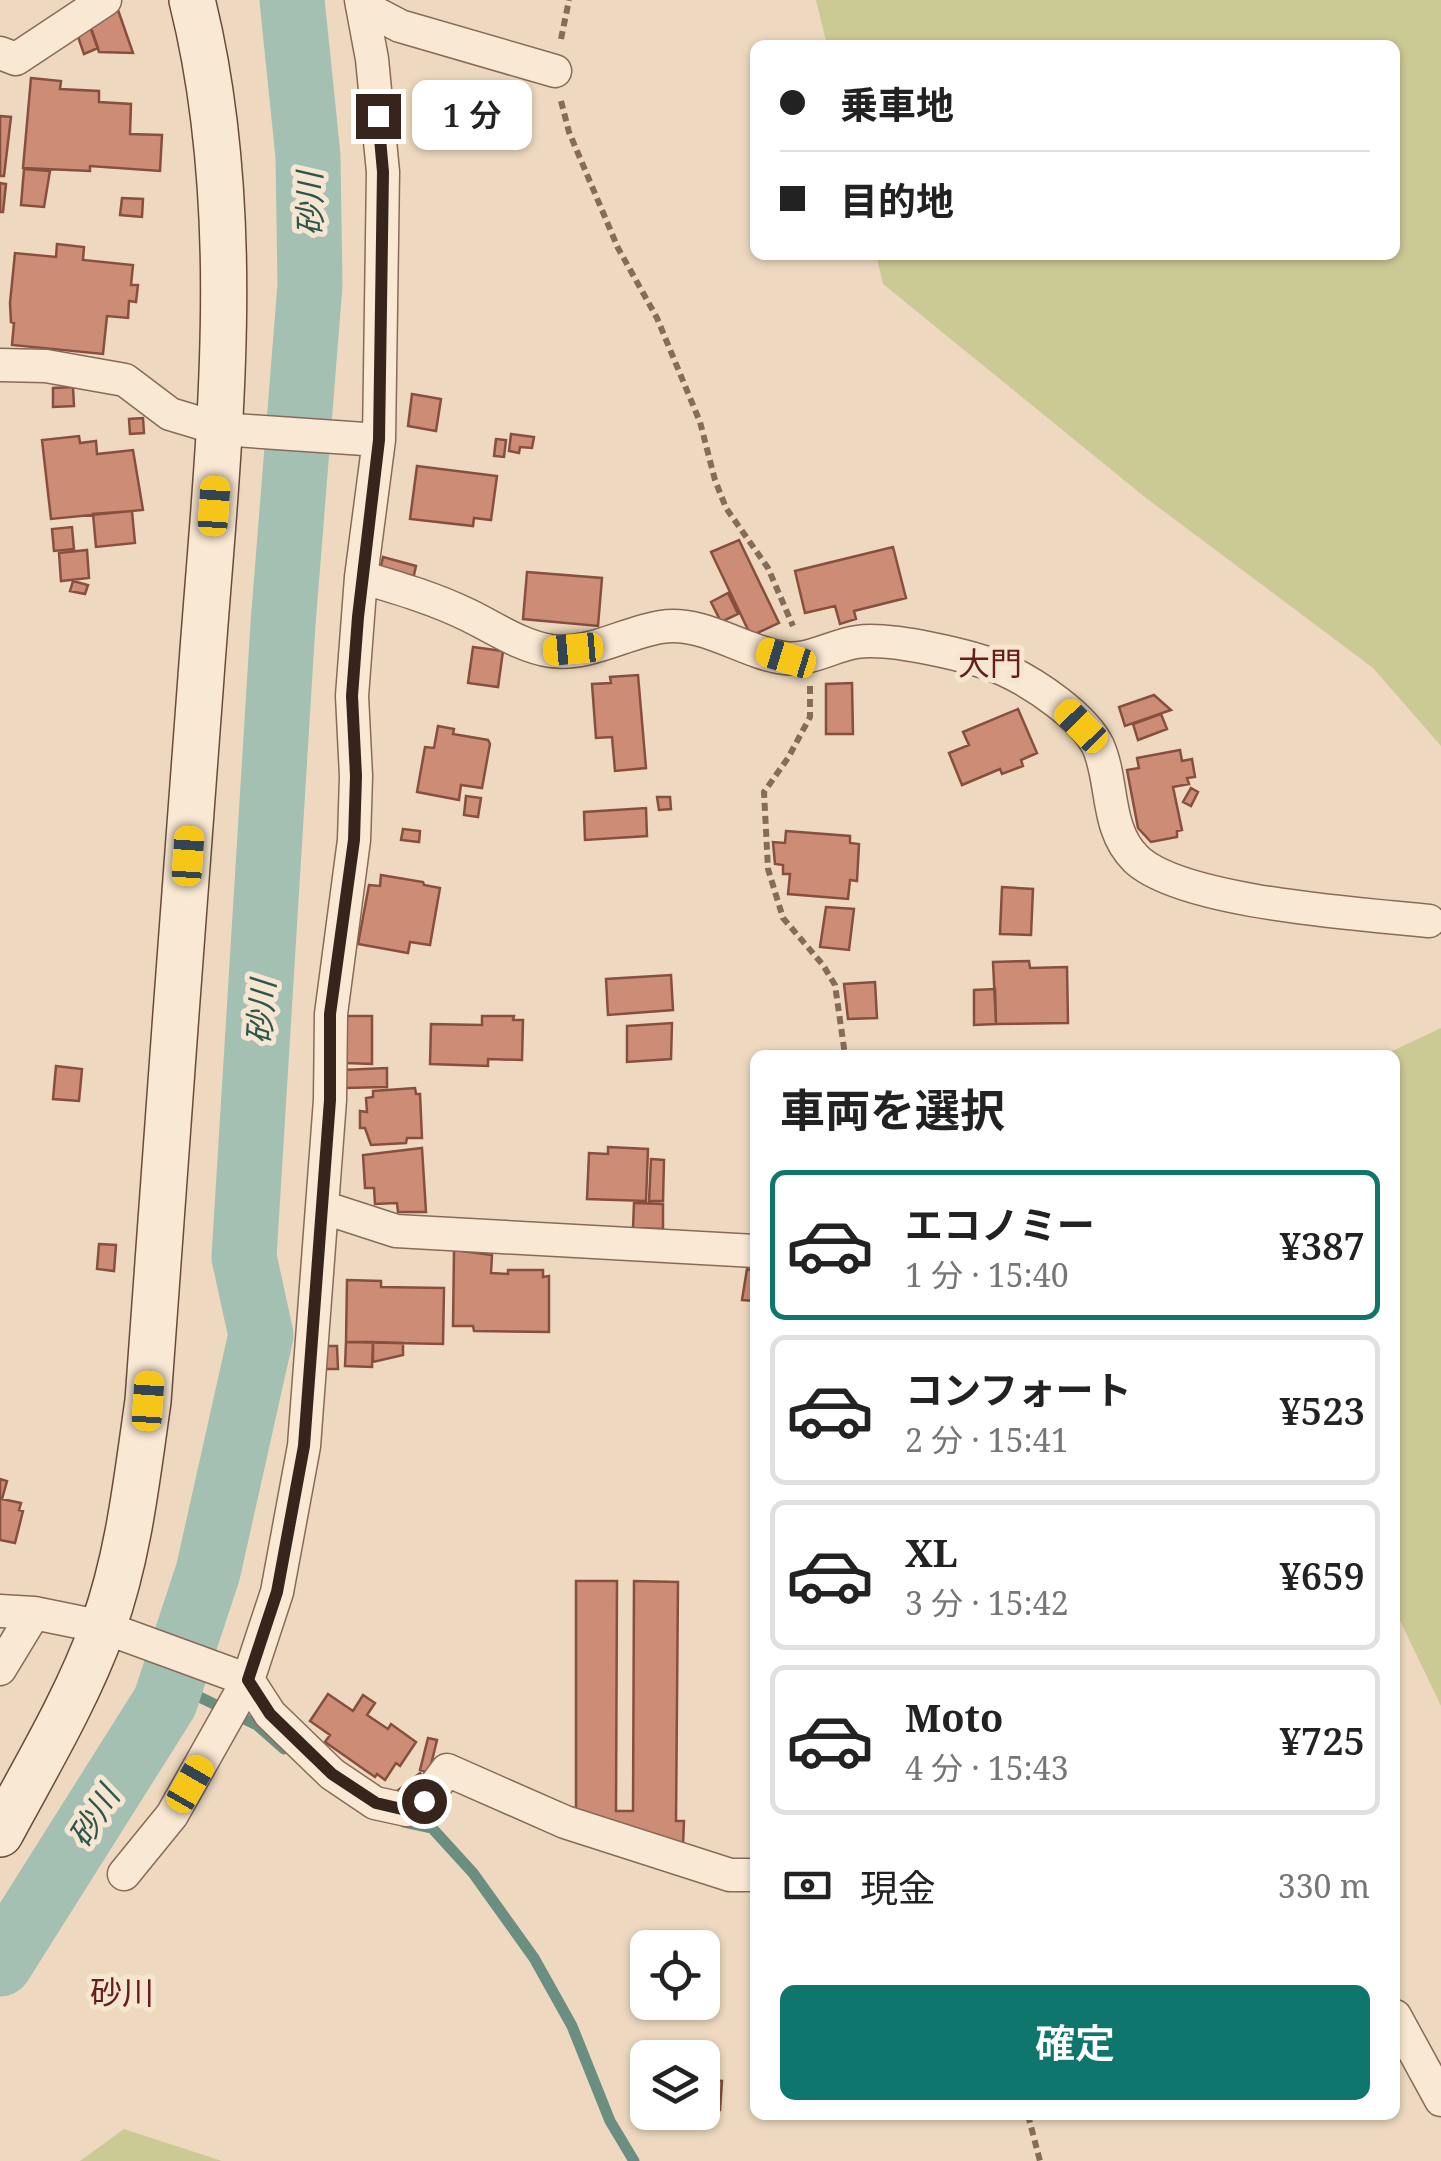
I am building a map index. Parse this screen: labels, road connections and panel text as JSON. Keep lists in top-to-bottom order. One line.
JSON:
{"districts":["大門","砂川"],"water":["砂川"],"page":{"banner":["乗車地","目的地"],"bubble":"1 分","heading":"車両を選択","list":[{"name":"エコノミー","note":"1 分 · 15:40","value":"¥387"},{"name":"コンフォート","note":"2 分 · 15:41","value":"¥523"},{"name":"XL","note":"3 分 · 15:42","value":"¥659"},{"name":"Moto","note":"4 分 · 15:43","value":"¥725"}],"pay":["現金","330 m"],"buttons":"確定"}}
